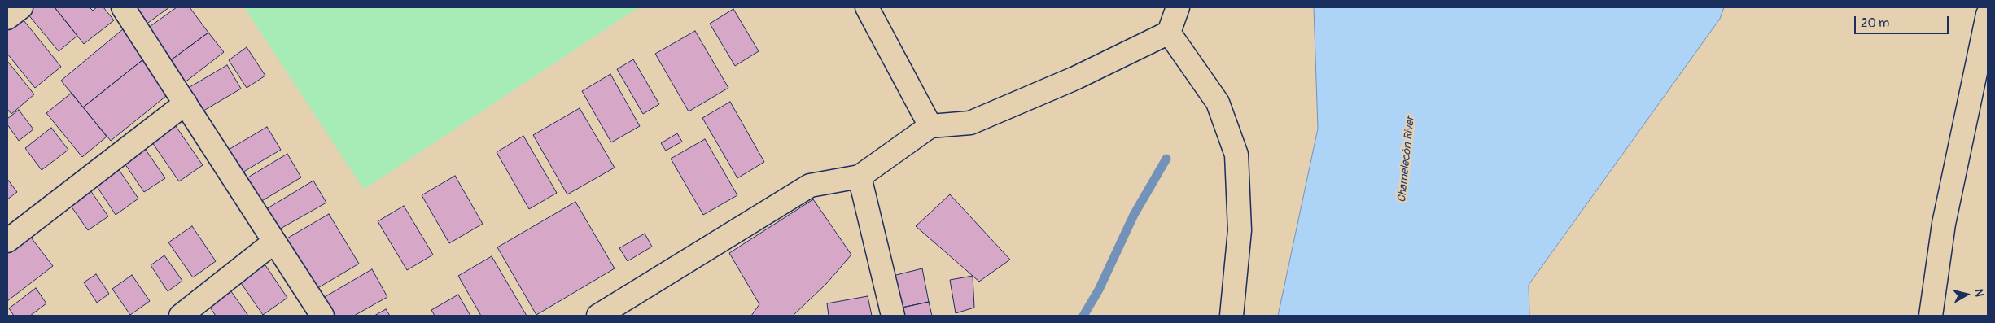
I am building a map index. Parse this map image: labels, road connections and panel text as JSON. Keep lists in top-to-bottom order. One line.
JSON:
{"water":["Chamelecón River"],"scale_bar":"20 m","north":"right"}
